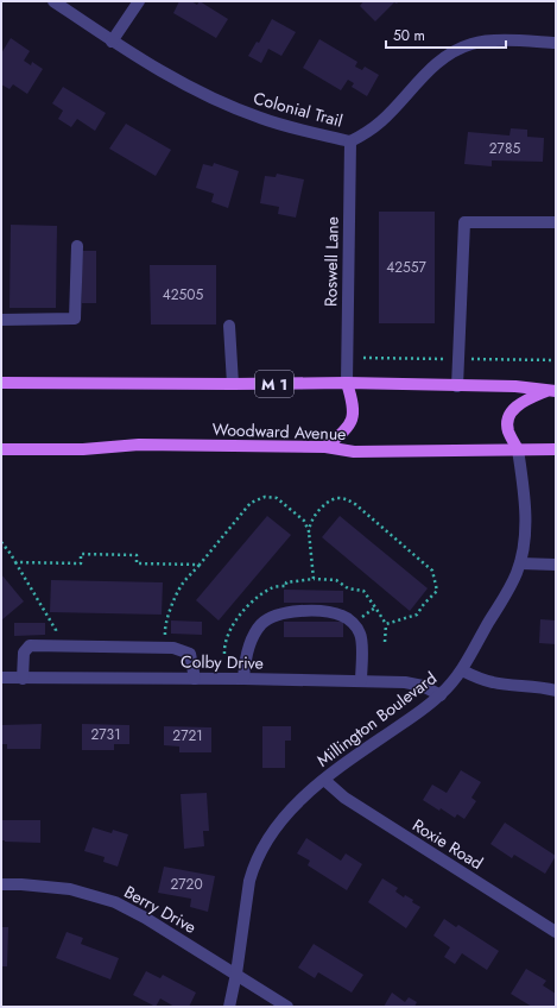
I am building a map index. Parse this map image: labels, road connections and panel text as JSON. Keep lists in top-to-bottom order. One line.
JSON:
{"streets":{"main road":["M 1","Woodward Avenue"],"street":["Colonial Trail","Roswell Lane","Colby Drive","Millington Boulevard","Roxie Road","Berry Drive"]},"crossings":[["Colonial Trail","Roswell Lane"],["Roswell Lane","M 1"],["Woodward Avenue","Millington Boulevard"],["Colby Drive","Millington Boulevard"],["Millington Boulevard","Roxie Road"],["Millington Boulevard","Berry Drive"]],"house_numbers":["2785","42557","42505","2731","2721","2720"],"scale_bar":"50 m"}
